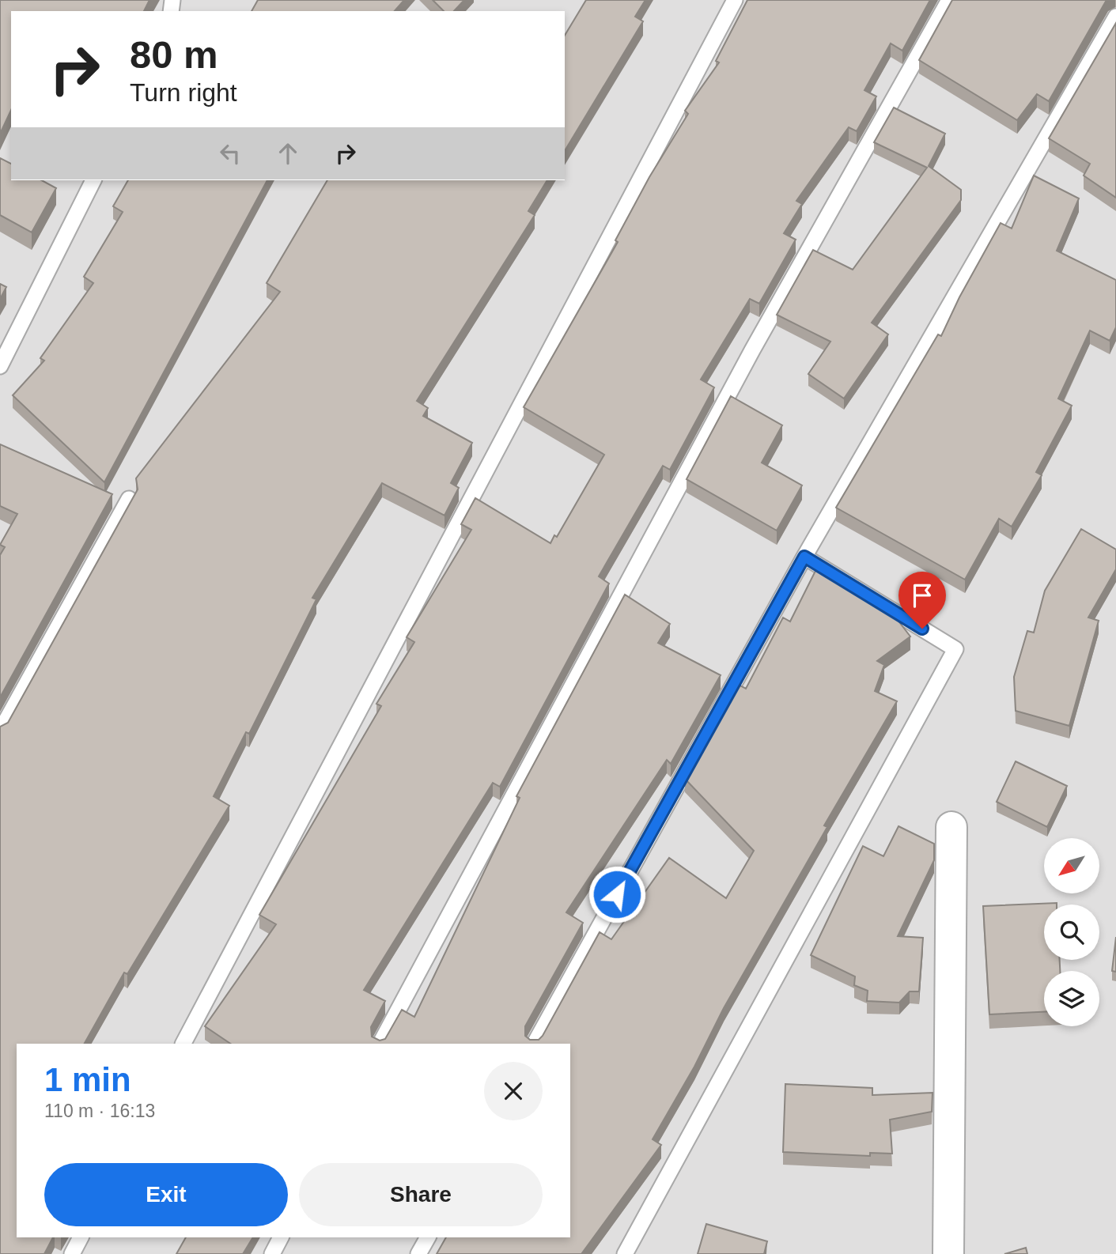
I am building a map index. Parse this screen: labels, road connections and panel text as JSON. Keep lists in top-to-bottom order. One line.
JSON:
{"north":"bottom left","page":{"turn":["80 m","Turn right"],"heading":["1 min","110 m · 16:13"],"buttons":["Exit","Share"]}}
